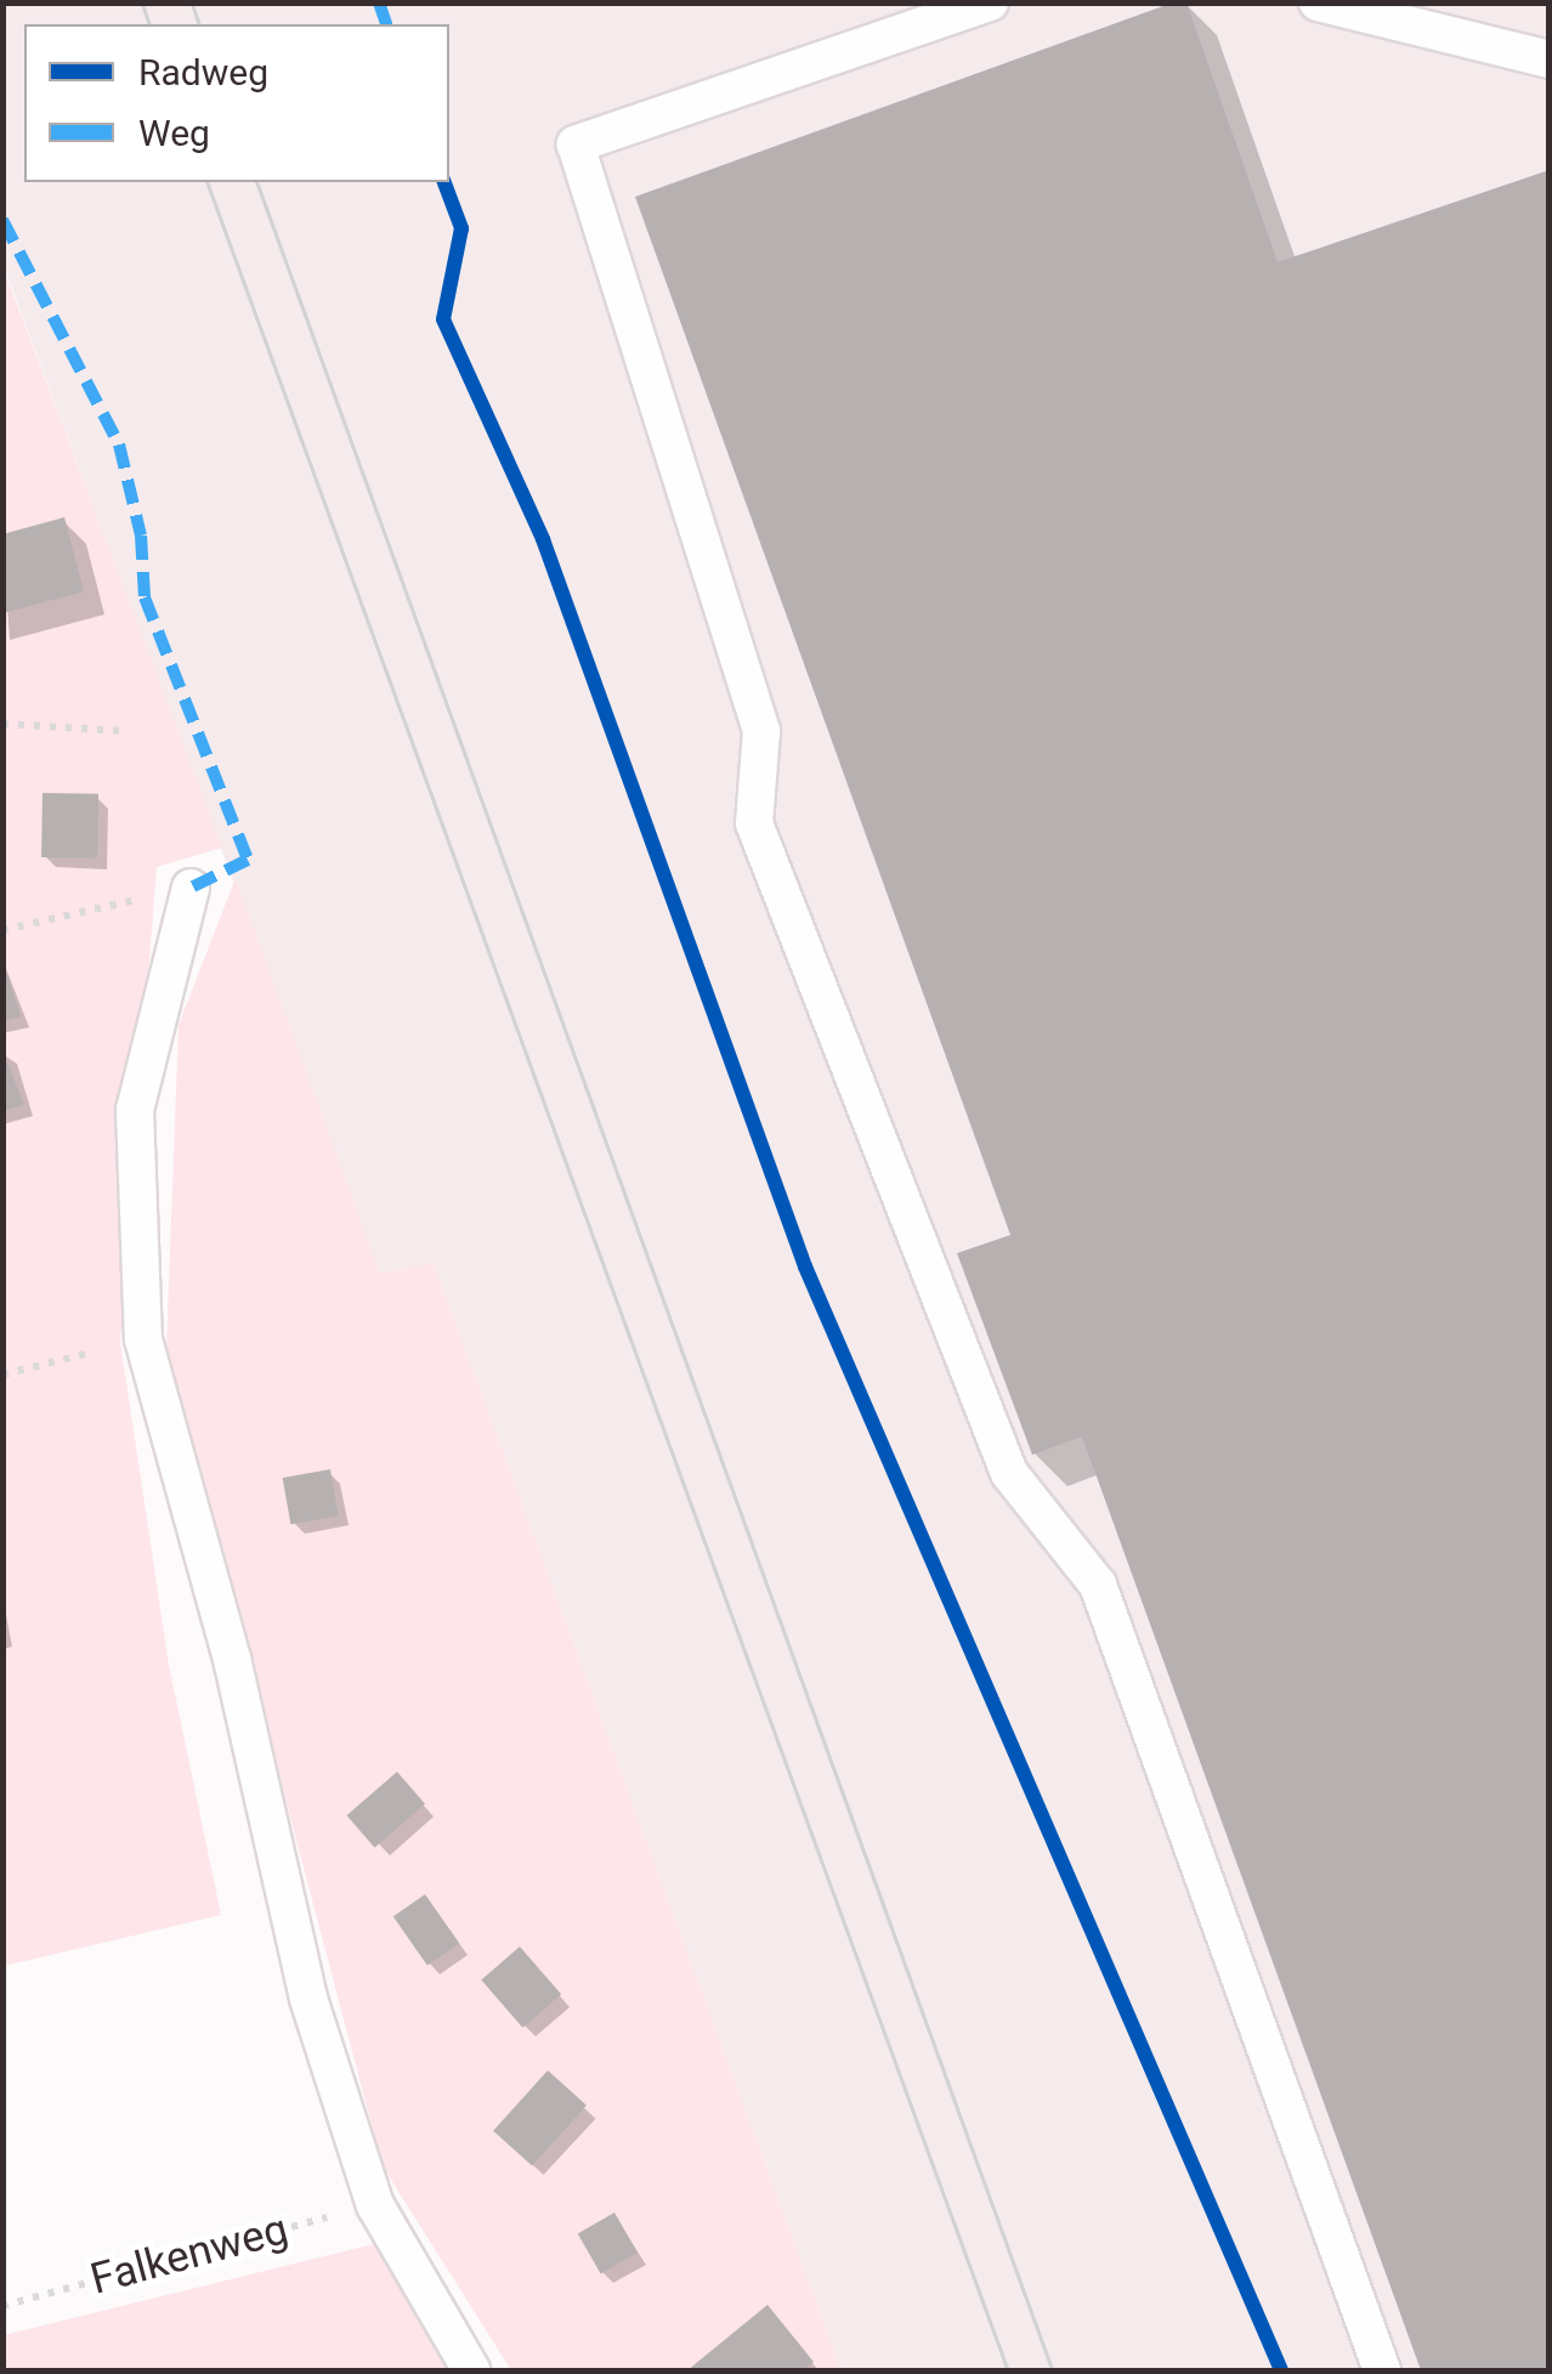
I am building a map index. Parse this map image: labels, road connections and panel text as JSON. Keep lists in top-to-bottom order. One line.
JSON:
{"streets":{"path":["Falkenweg"]},"legend":["Radweg","Weg"]}
